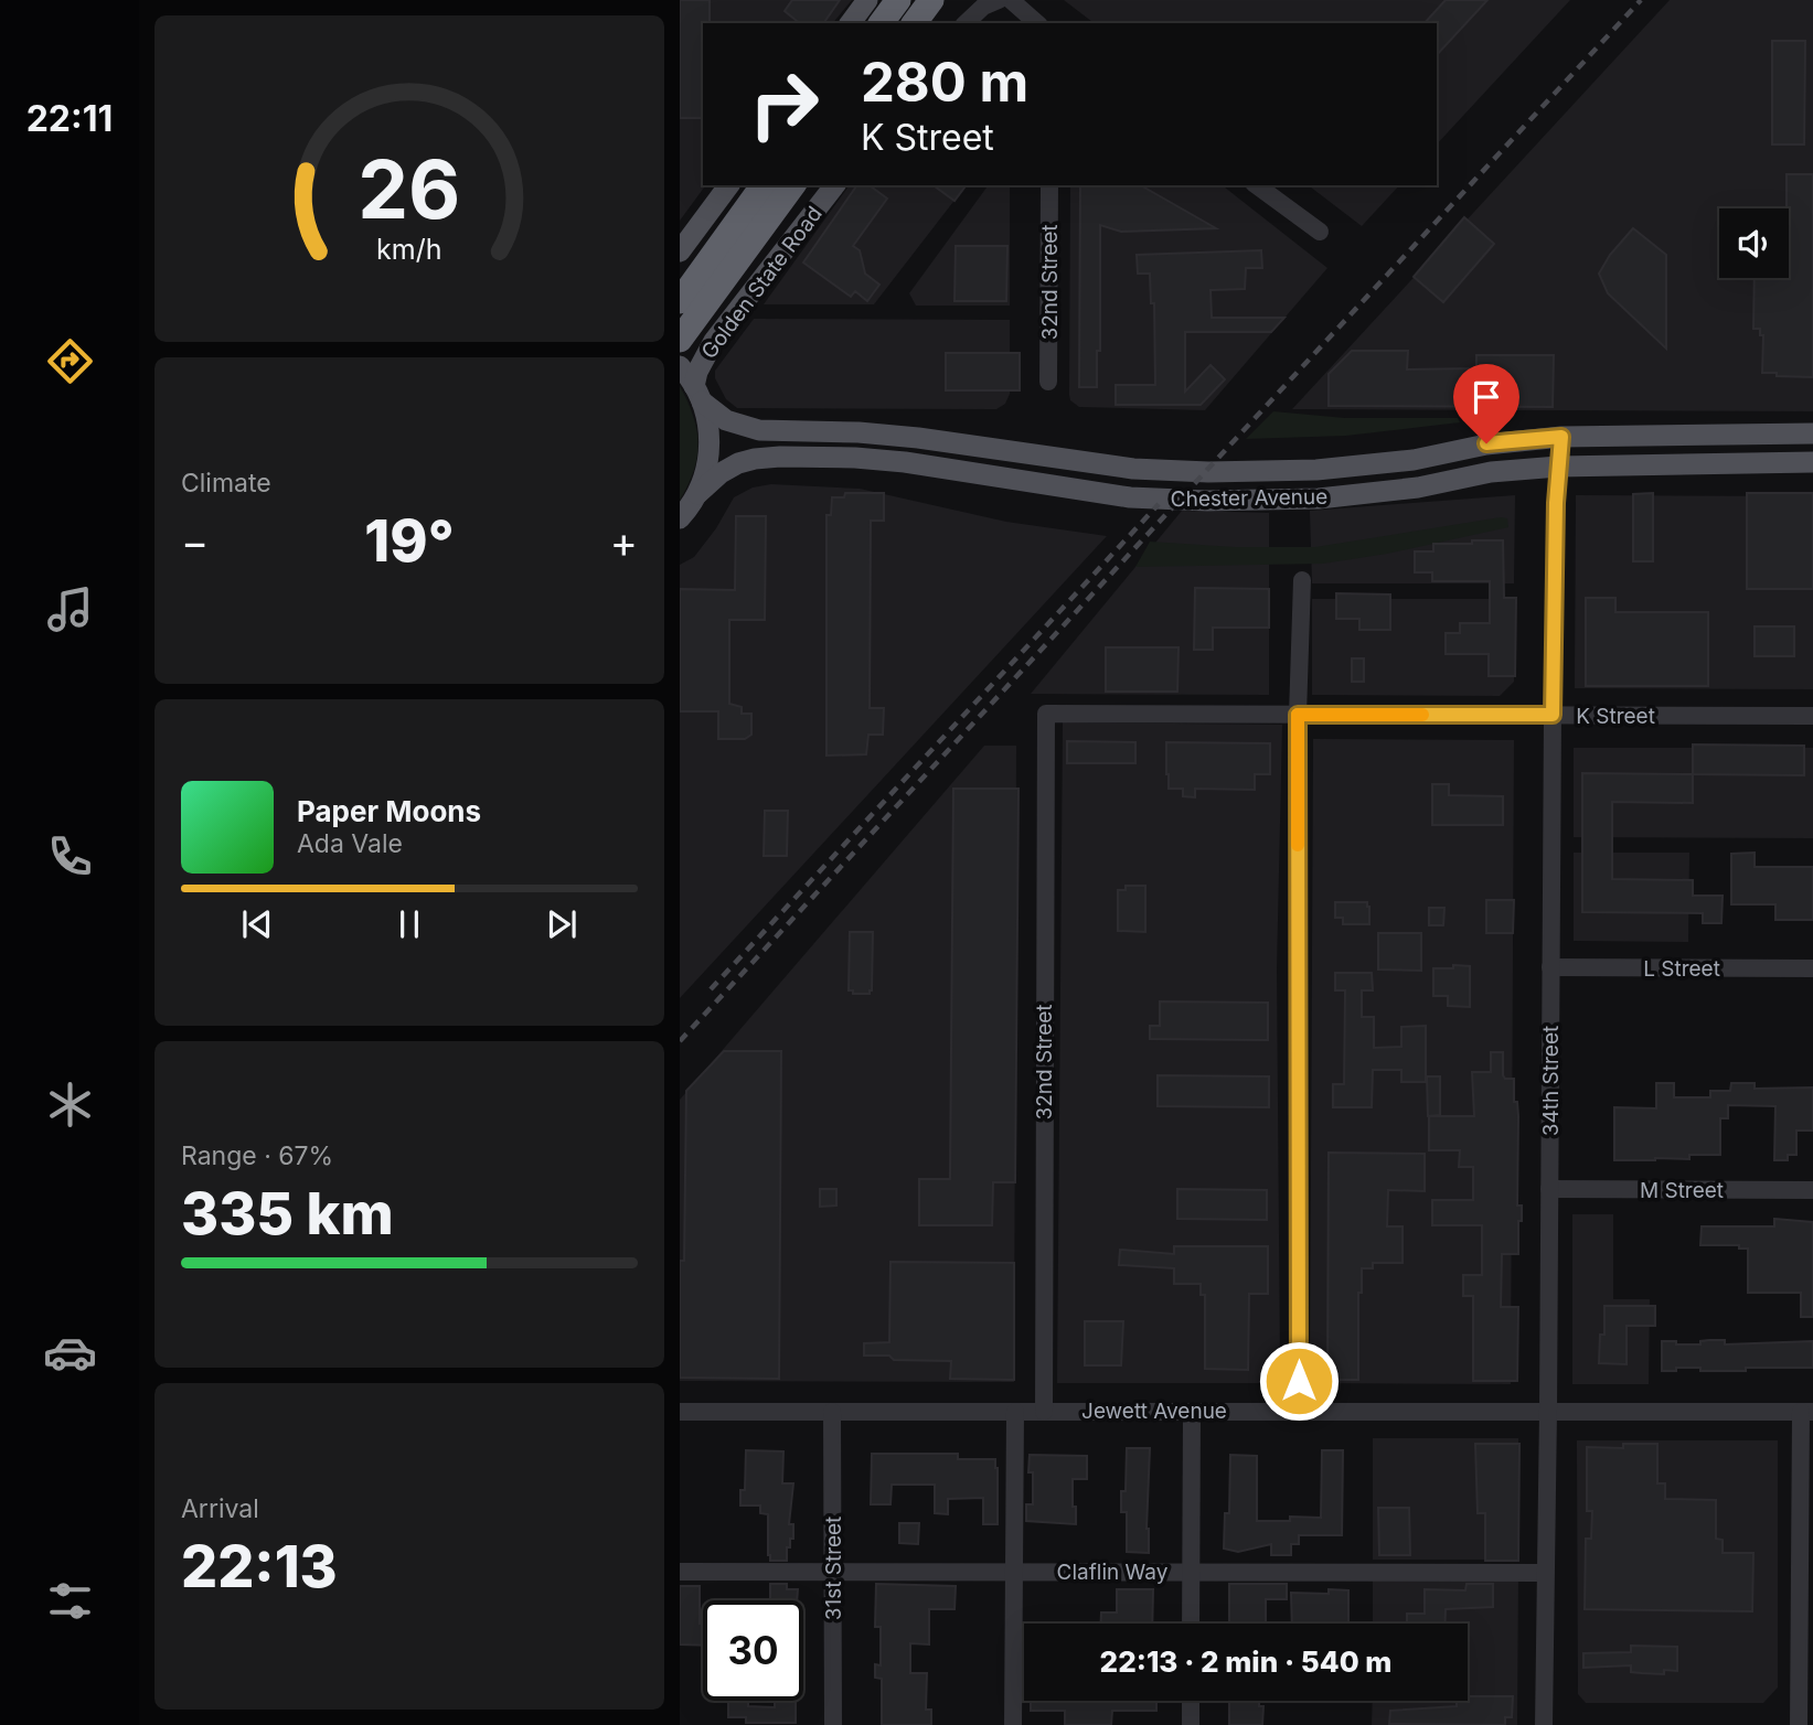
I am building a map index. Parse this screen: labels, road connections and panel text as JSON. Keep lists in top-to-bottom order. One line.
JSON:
{"streets":{"main road":["Golden State Road","Chester Avenue"],"street":["32nd Street","K Street","L Street","34th Street","M Street","Jewett Avenue","31st Street","Claflin Way"]},"crossings":[["Golden State Road","Chester Avenue"],["32nd Street","K Street"],["32nd Street","Jewett Avenue"],["Chester Avenue","34th Street"],["K Street","34th Street"],["L Street","34th Street"],["34th Street","M Street"],["34th Street","Jewett Avenue"],["34th Street","Claflin Way"],["Jewett Avenue","31st Street"],["31st Street","Claflin Way"]],"page":{"tabs":"22:11","turn":["280 m","K Street"],"tile":["Climate",["Range · 67%","335 km"],["Arrival","22:13"]],"heat":["−","19°","+"],"song":["Paper Moons","Ada Vale"],"limit":"30","trip":"22:13 · 2 min · 540 m","gauge":["26","km/h"]}}
